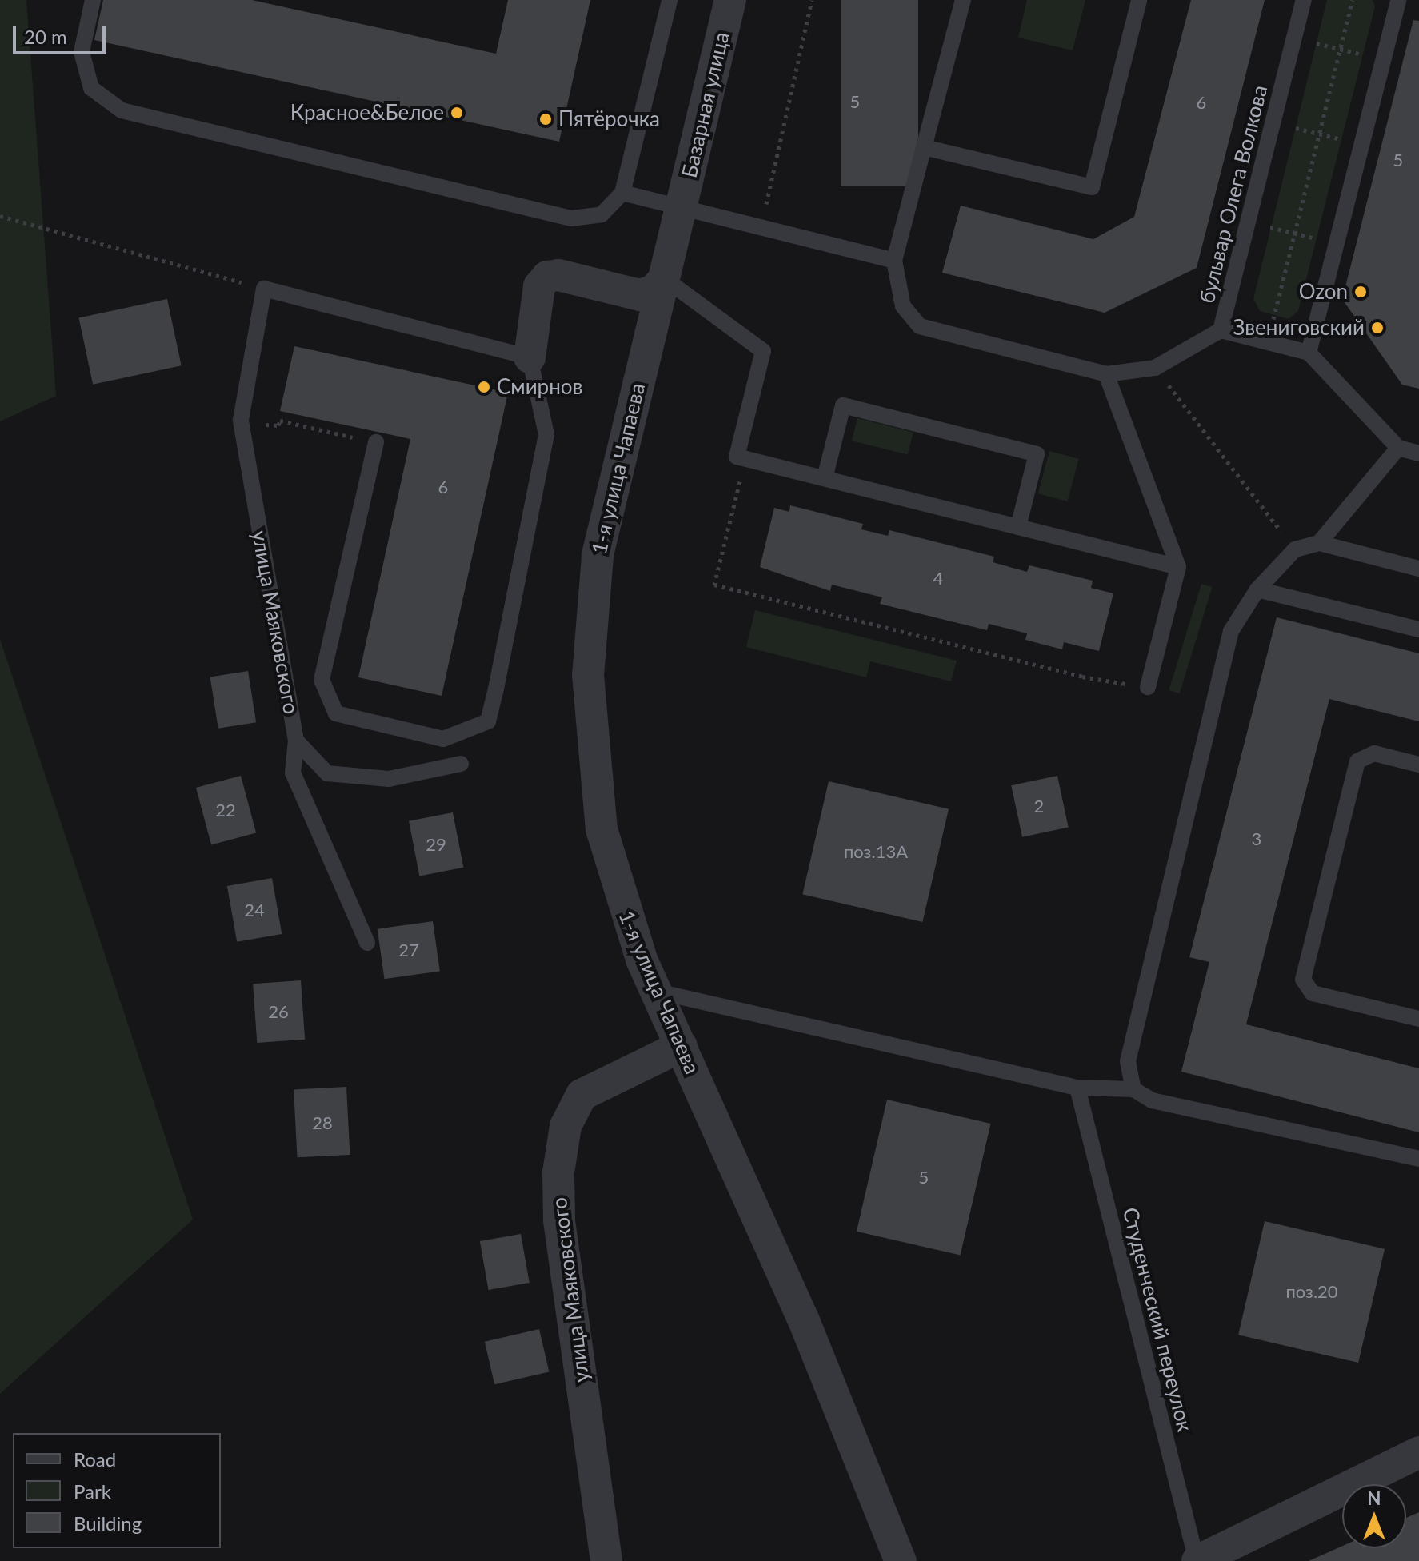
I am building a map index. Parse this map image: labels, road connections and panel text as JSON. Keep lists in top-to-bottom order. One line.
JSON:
{"streets":{"street":["Базарная улица","1-я улица Чапаева","улица Маяковского"],"lane":["бульвар Олега Волкова","Студенческий переулок"]},"crossings":[["Базарная улица","1-я улица Чапаева"],["1-я улица Чапаева","улица Маяковского"]],"places":["Красное&Белое","Пятёрочка","Ozon","Звениговский","Смирнов"],"house_numbers":["5","6","5","6","4","2","22","3","29","поз.13А","24","27","26","28","5","поз.20"],"legend":["Road","Park","Building"],"scale_bar":"20 m","north":"top"}
